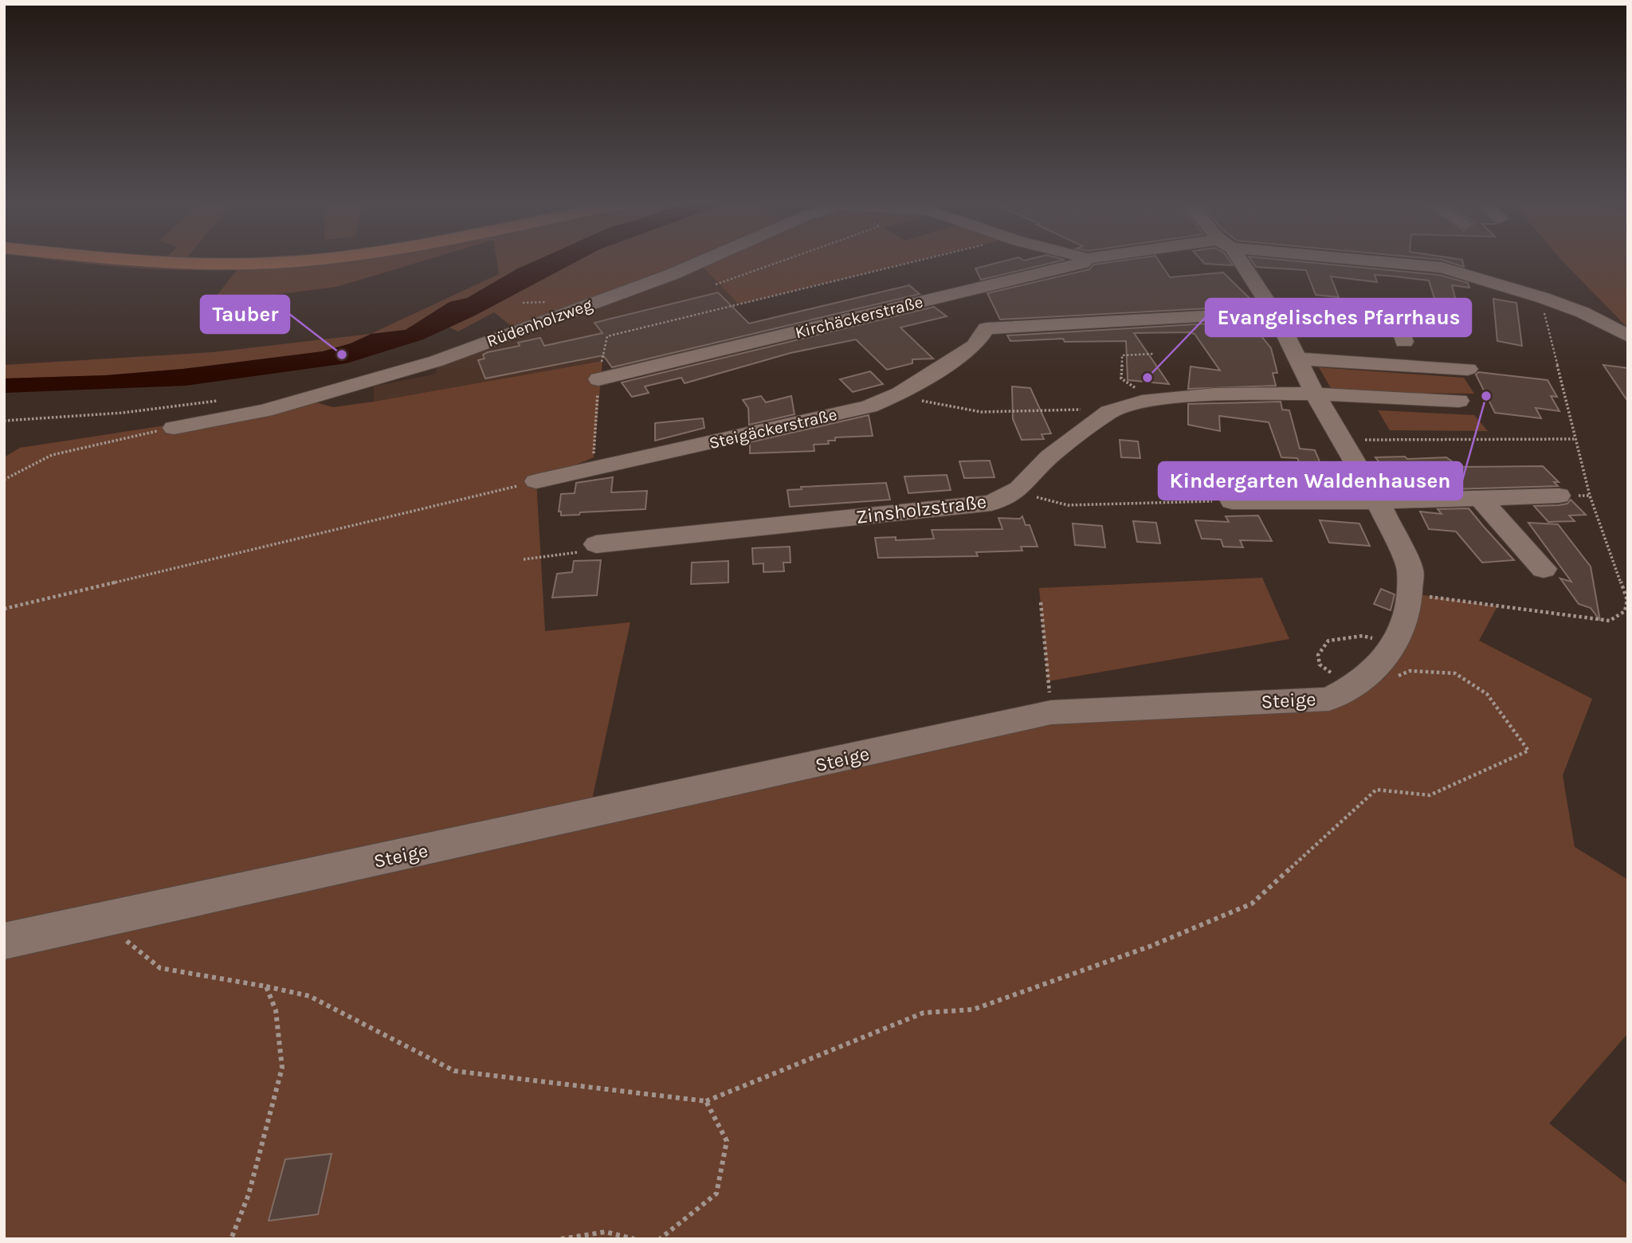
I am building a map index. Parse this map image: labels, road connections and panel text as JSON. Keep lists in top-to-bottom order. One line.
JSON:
{"streets":{"street":["Kirchäckerstraße","Rüdenholzweg","Steigäckerstraße","Zinsholzstraße","Steige"]},"crossings":[["Kirchäckerstraße","Steigäckerstraße"],["Zinsholzstraße","Steige"]],"places":["Tauber","Evangelisches Pfarrhaus","Kindergarten Waldenhausen"]}
